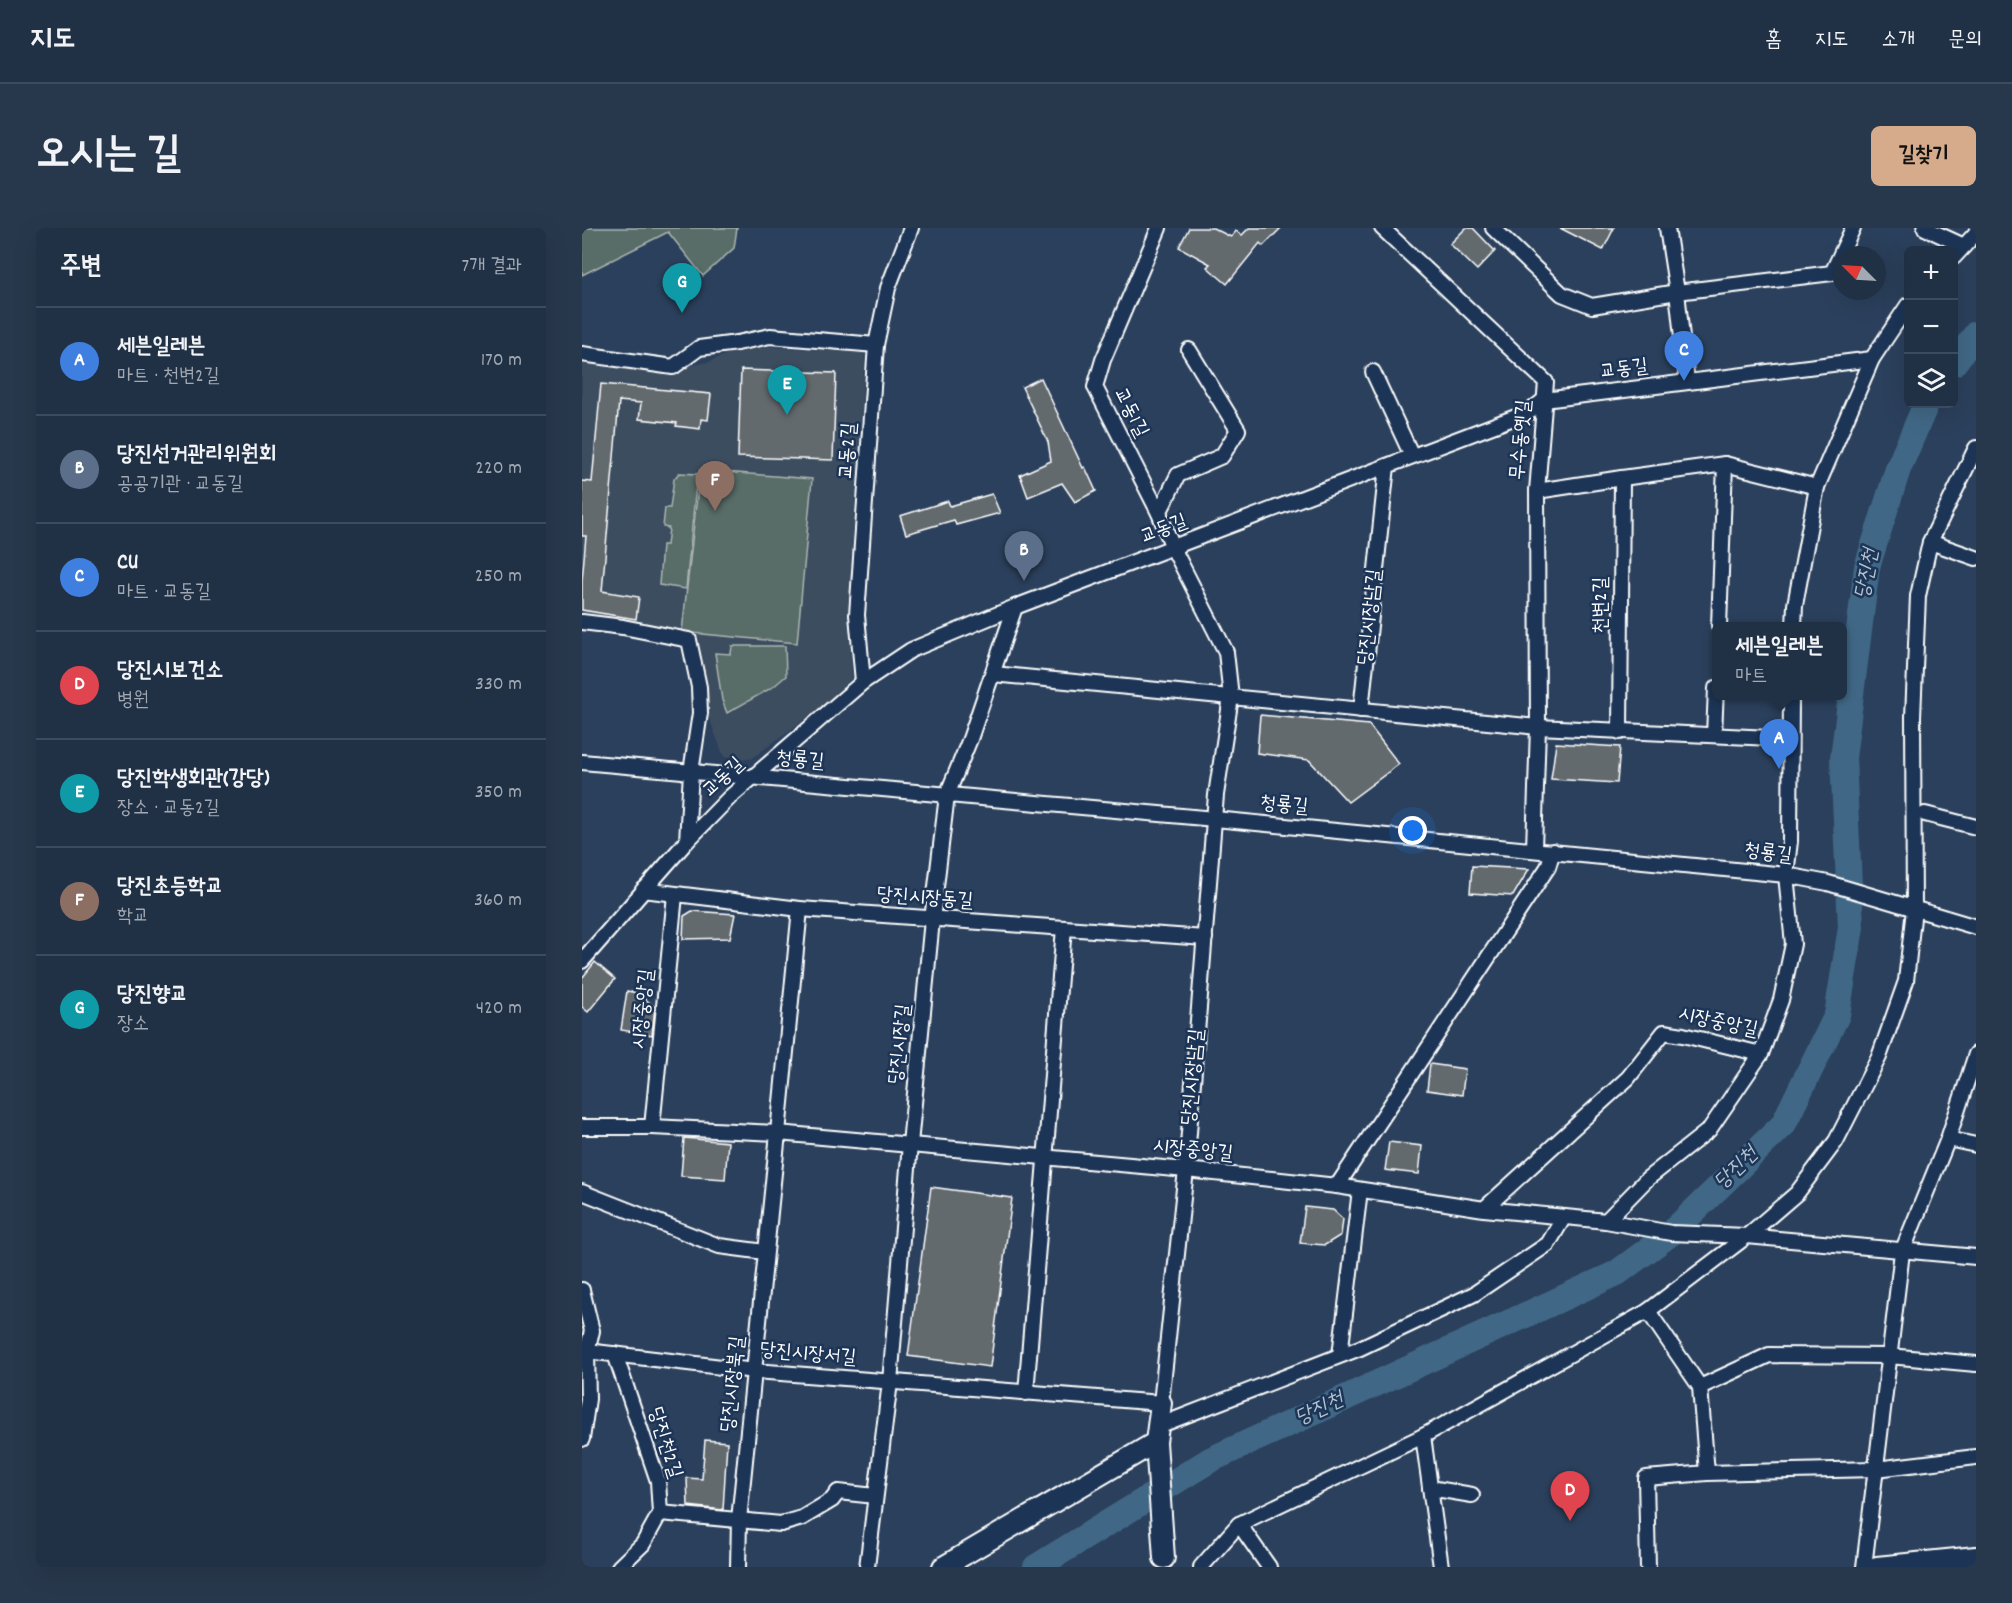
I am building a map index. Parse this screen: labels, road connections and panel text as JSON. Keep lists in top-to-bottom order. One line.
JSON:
{"streets":{"street":["교동길","교동1길","무수동옛길","교동2길","천변2길","당진시장남길","청룡길","당진시장동길","시장중앙길","당진시장길","당진시장서길","당진시장북길","당진천2길"]},"crossings":[["교동길","교동1길"],["교동길","무수동옛길"],["교동길","교동2길"],["교동길","당진시장남길"],["교동길","청룡길"],["교동길","당진시장동길"],["교동길","당진시장길"],["교동1길","당진시장남길"],["무수동옛길","청룡길"],["당진시장남길","청룡길"],["당진시장남길","당진시장동길"],["당진시장남길","시장중앙길"],["당진시장남길","당진시장서길"],["청룡길","시장중앙길"],["청룡길","당진시장길"],["당진시장동길","시장중앙길"],["당진시장동길","당진시장길"],["당진시장동길","당진시장북길"],["시장중앙길","당진시장길"],["당진시장길","당진시장서길"],["당진시장서길","당진시장북길"],["당진시장서길","당진천2길"]],"water":["당진천"],"north":"top left","page":{"header":"지도","nav":["홈","지도","소개","문의"],"title":"오시는 길","buttons":"길찾기","heading":["주변","7개 결과"],"map_buttons":["+","−"],"pins":["G","C","E","F","B","A","D"],"list":[{"mark":"A","name":"세븐일레븐","note":"마트 · 천변2길","value":"170 m"},{"mark":"B","name":"당진선거관리위원회","note":"공공기관 · 교동길","value":"220 m"},{"mark":"C","name":"CU","note":"마트 · 교동길","value":"250 m"},{"mark":"D","name":"당진시보건소","note":"병원","value":"330 m"},{"mark":"E","name":"당진학생회관(강당)","note":"장소 · 교동2길","value":"350 m"},{"mark":"F","name":"당진초등학교","note":"학교","value":"360 m"},{"mark":"G","name":"당진향교","note":"장소","value":"420 m"}],"popup":["세븐일레븐","마트"]}}
